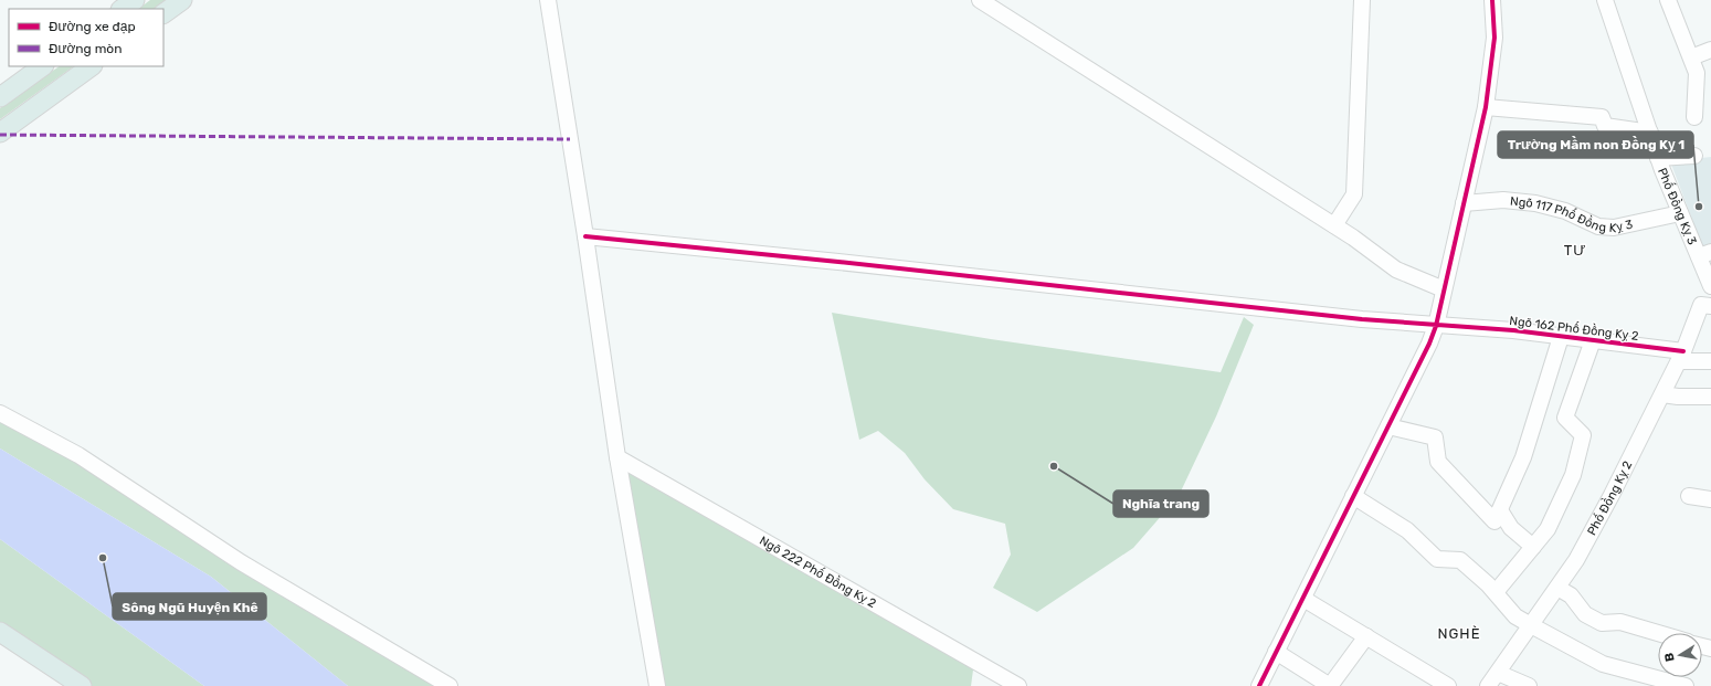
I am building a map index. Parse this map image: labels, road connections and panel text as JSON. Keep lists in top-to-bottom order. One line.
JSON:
{"streets":{"street":["Phố Đồng Kỵ 3","Ngõ 117 Phố Đồng Kỵ 3","Ngõ 162 Phố Đồng Kỵ 2","Phố Đồng Kỵ 2","Ngõ 222 Phố Đồng Kỵ 2"]},"crossings":[["Phố Đồng Kỵ 3","Ngõ 117 Phố Đồng Kỵ 3"],["Ngõ 162 Phố Đồng Kỵ 2","Phố Đồng Kỵ 2"]],"districts":["TƯ","NGHÈ"],"places":["Trường Mầm non Đồng Kỵ 1","Nghĩa trang","Sông Ngũ Huyện Khê"],"legend":["Đường xe đạp","Đường mòn"],"north":"left"}
